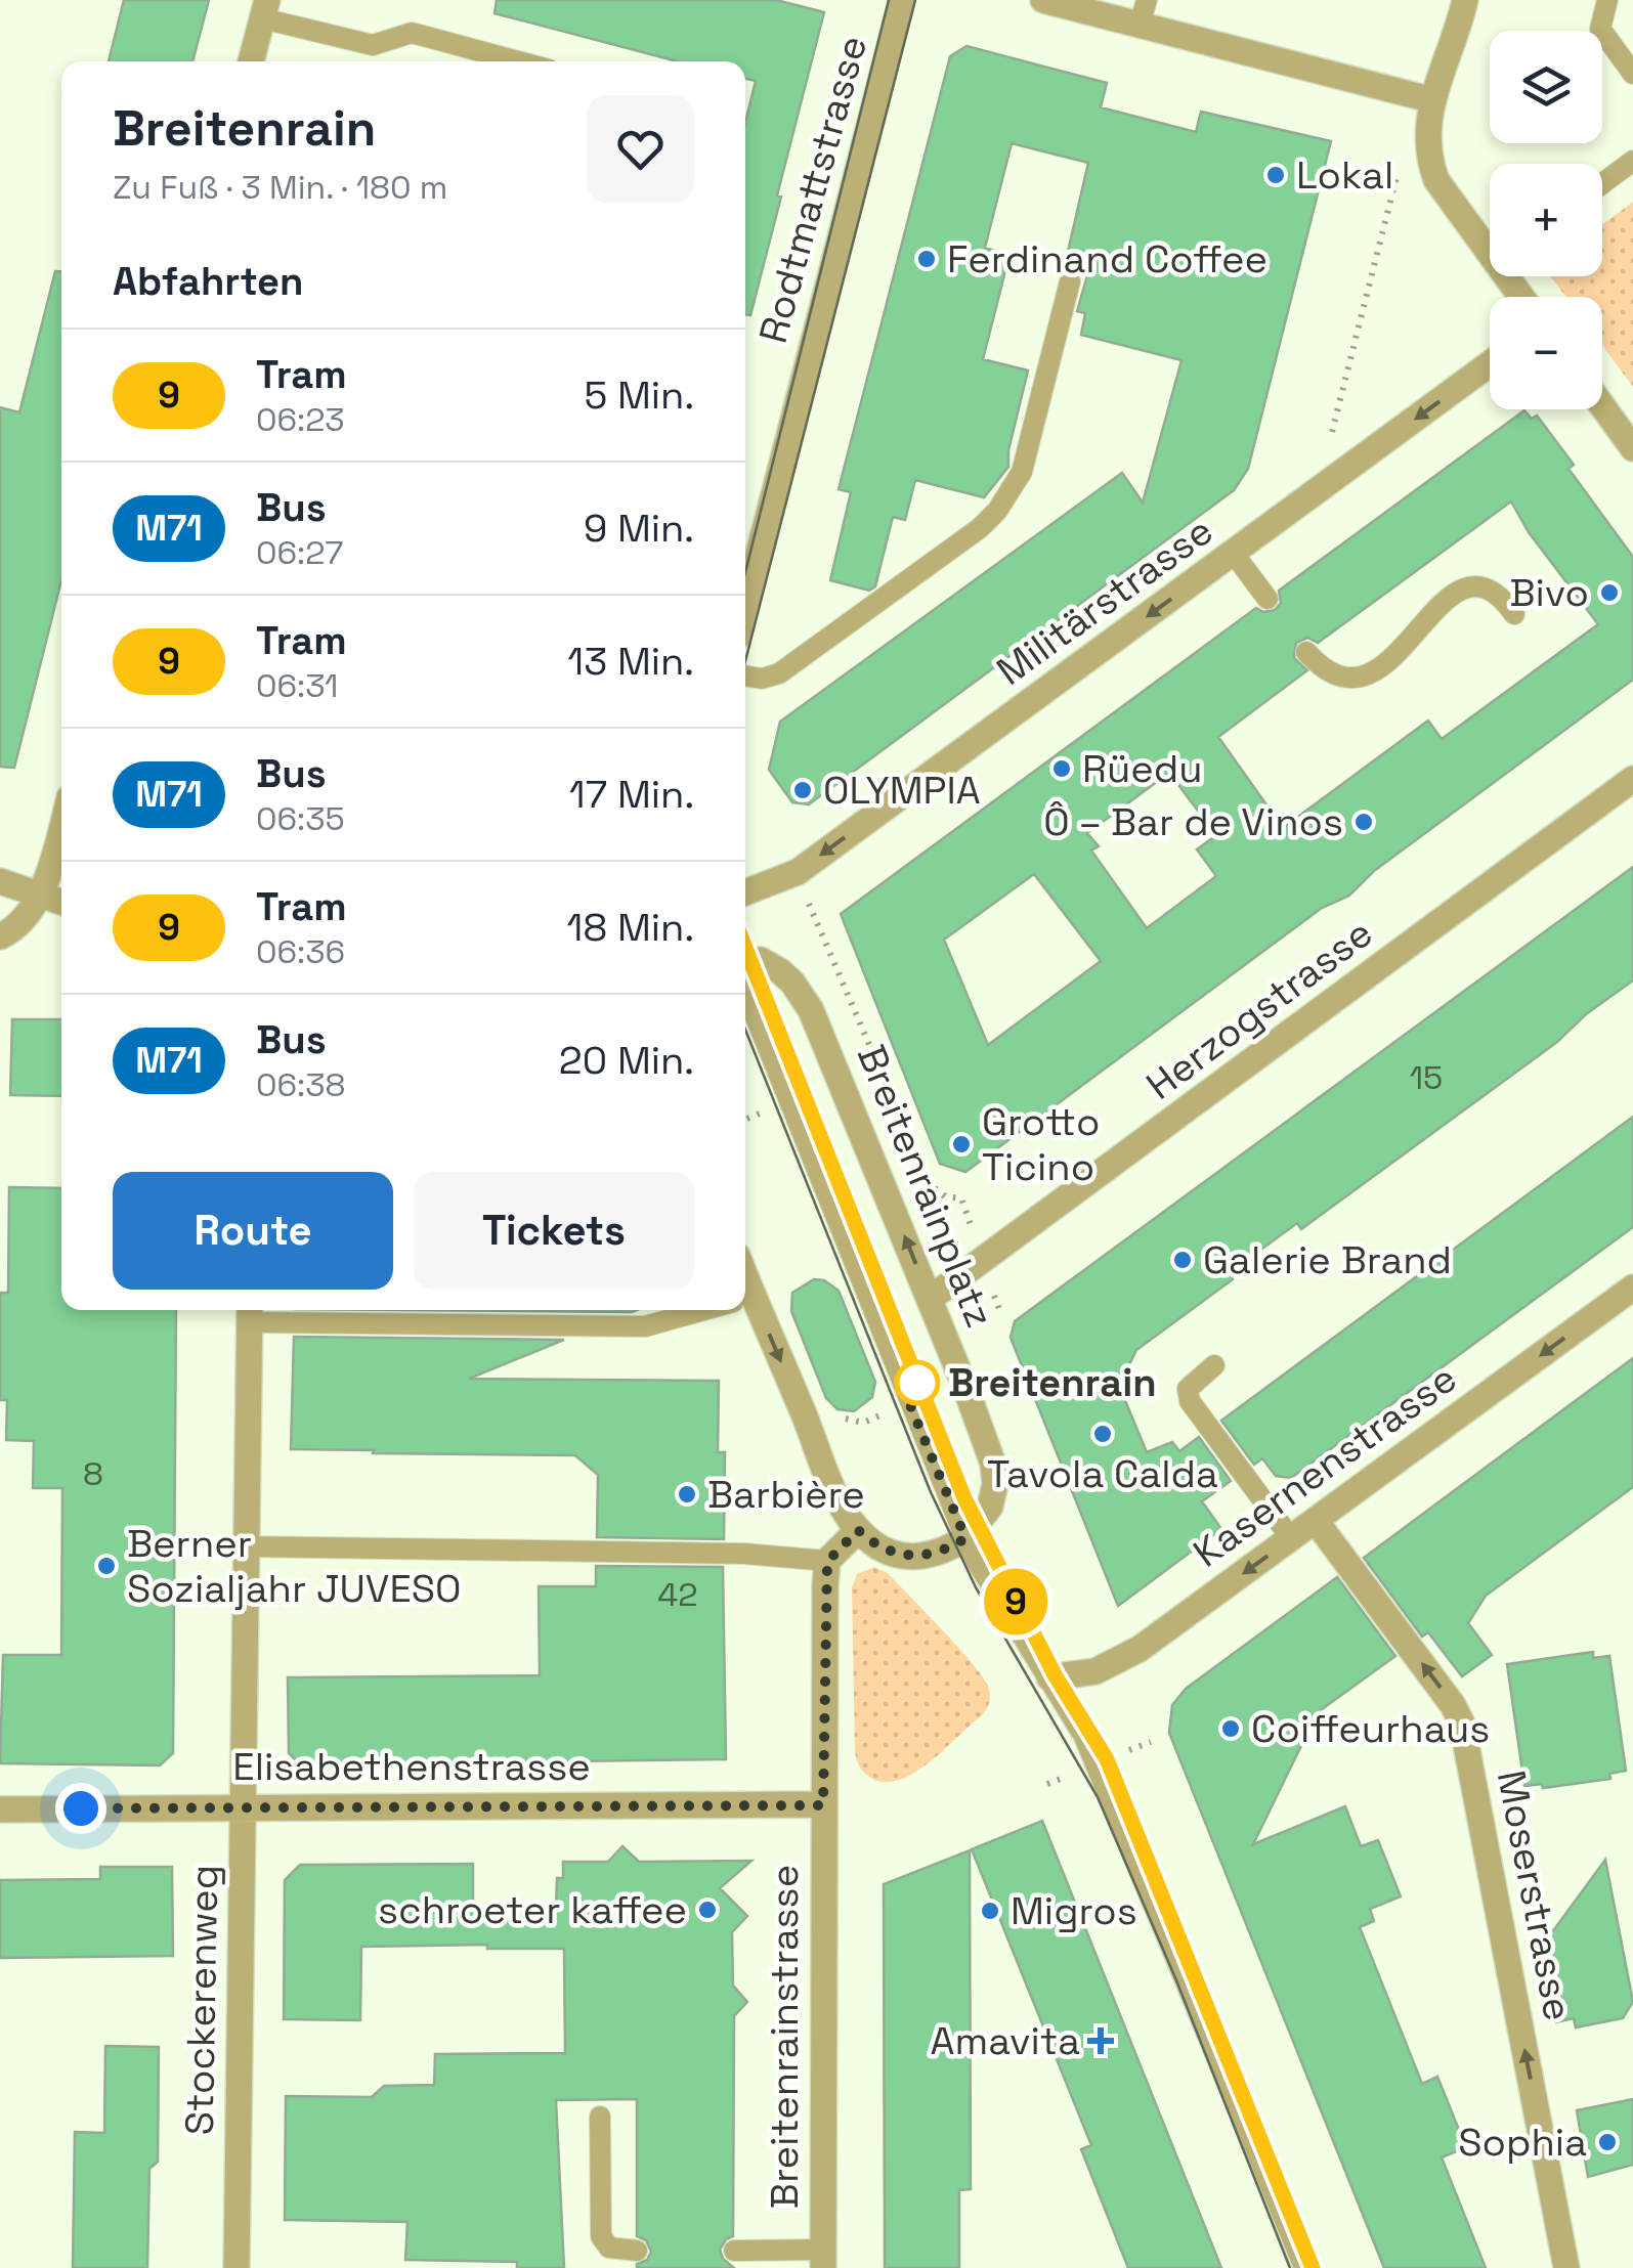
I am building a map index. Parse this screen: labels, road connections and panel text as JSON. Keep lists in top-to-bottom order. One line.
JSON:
{"streets":{"street":["Rodtmattstrasse","Militärstrasse","Herzogstrasse","Breitenrainplatz","Kasernenstrasse","Elisabethenstrasse","Moserstrasse","Stockerenweg","Breitenrainstrasse"]},"crossings":[["Herzogstrasse","Breitenrainplatz"],["Kasernenstrasse","Moserstrasse"],["Elisabethenstrasse","Stockerenweg"],["Elisabethenstrasse","Breitenrainstrasse"]],"one_way":["Militärstrasse","Breitenrainplatz","Kasernenstrasse","Moserstrasse"],"places":{"other":["Lokal","Ferdinand Coffee","Bivo","Rüedu","OLYMPIA","Ô – Bar de Vinos","Grotto Ticino","Galerie Brand","Breitenrain","Tavola Calda","Barbière","Berner Sozialjahr JUVESO","Coiffeurhaus","schroeter kaffee","Migros","Sophia"],"health":["Amavita"]},"lines":["tram line 9"],"house_numbers":["15","8","42"],"page":{"on_map":"9","map_buttons":["+","−"],"heading":[["Breitenrain","Zu Fuß · 3 Min. · 180 m"],"Abfahrten"],"list":[{"mark":"9","name":"Tram","note":"06:23","value":"5 Min."},{"mark":"M71","name":"Bus","note":"06:27","value":"9 Min."},{"mark":"9","name":"Tram","note":"06:31","value":"13 Min."},{"mark":"M71","name":"Bus","note":"06:35","value":"17 Min."},{"mark":"9","name":"Tram","note":"06:36","value":"18 Min."},{"mark":"M71","name":"Bus","note":"06:38","value":"20 Min."}],"buttons":["Route","Tickets"]}}
